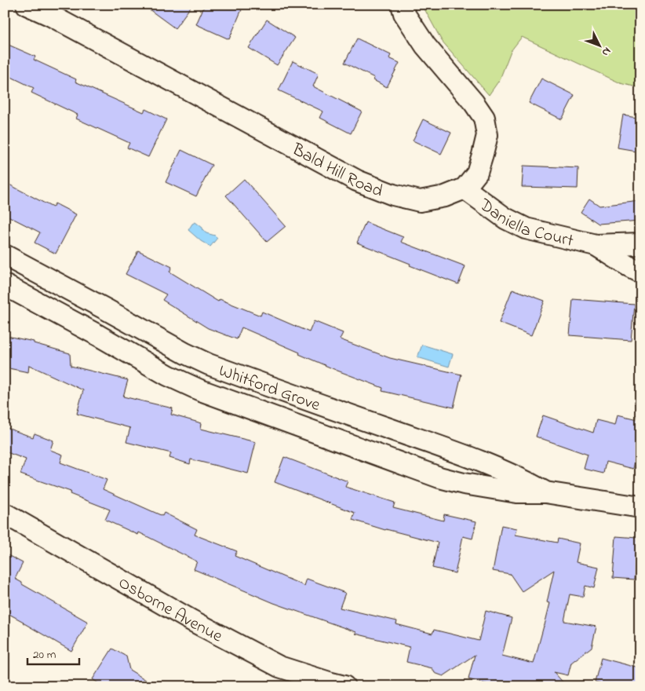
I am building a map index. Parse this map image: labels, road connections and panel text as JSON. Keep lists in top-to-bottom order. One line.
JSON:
{"streets":{"street":["Bald Hill Road","Daniella Court","Whitford Grove","Osborne Avenue"]},"crossings":[["Bald Hill Road","Daniella Court"]],"scale_bar":"20 m","north":"bottom right"}
